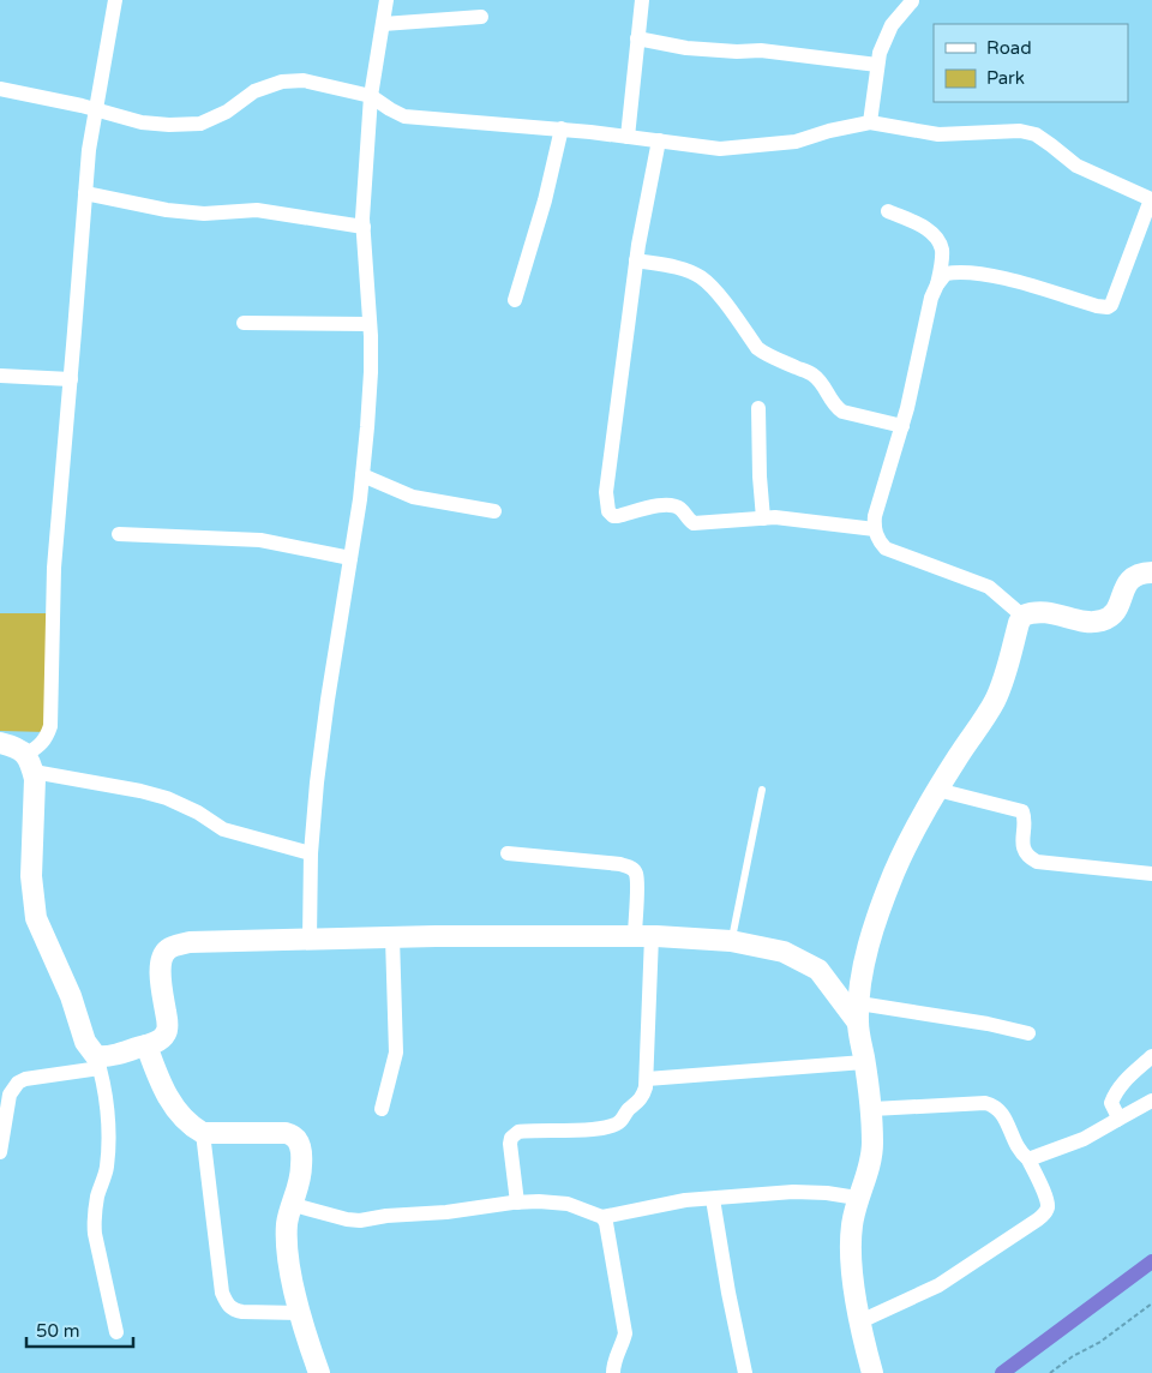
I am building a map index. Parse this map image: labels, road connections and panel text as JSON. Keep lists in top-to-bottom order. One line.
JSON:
{"legend":["Road","Park"],"scale_bar":"50 m"}
